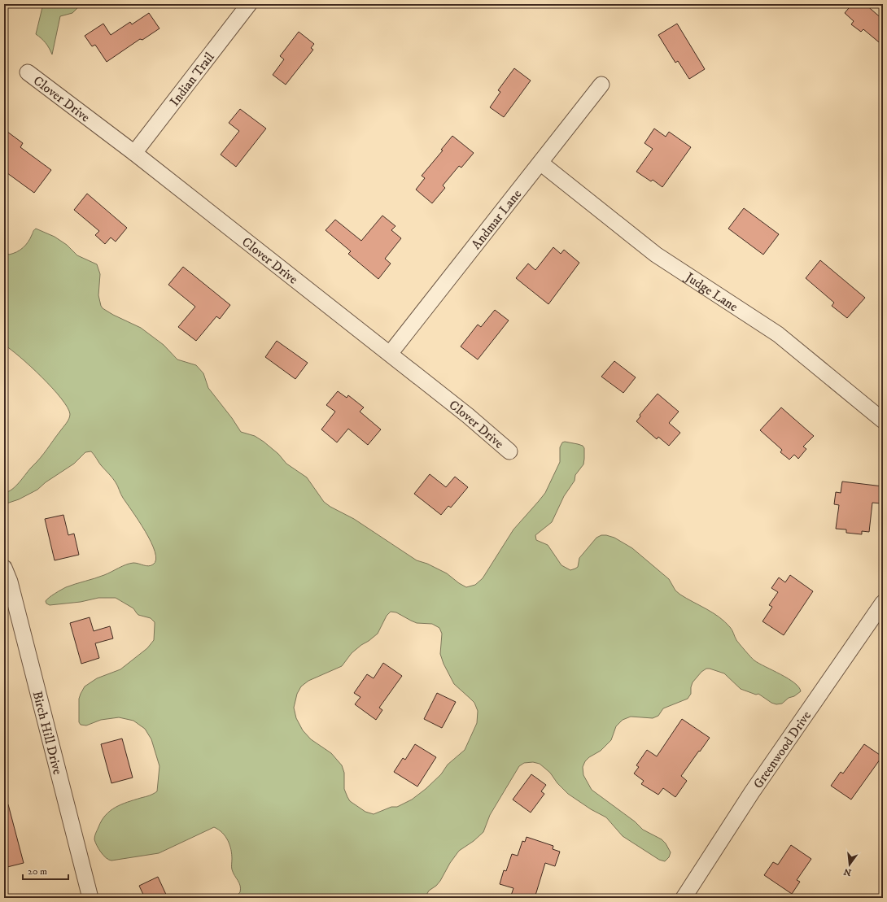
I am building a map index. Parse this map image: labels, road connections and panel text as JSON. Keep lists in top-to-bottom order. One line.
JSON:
{"streets":{"street":["Indian Trail","Clover Drive","Andmar Lane","Judge Lane","Birch Hill Drive","Greenwood Drive"]},"crossings":[["Indian Trail","Clover Drive"],["Clover Drive","Andmar Lane"],["Andmar Lane","Judge Lane"]],"scale_bar":"20 m","north":"bottom"}
